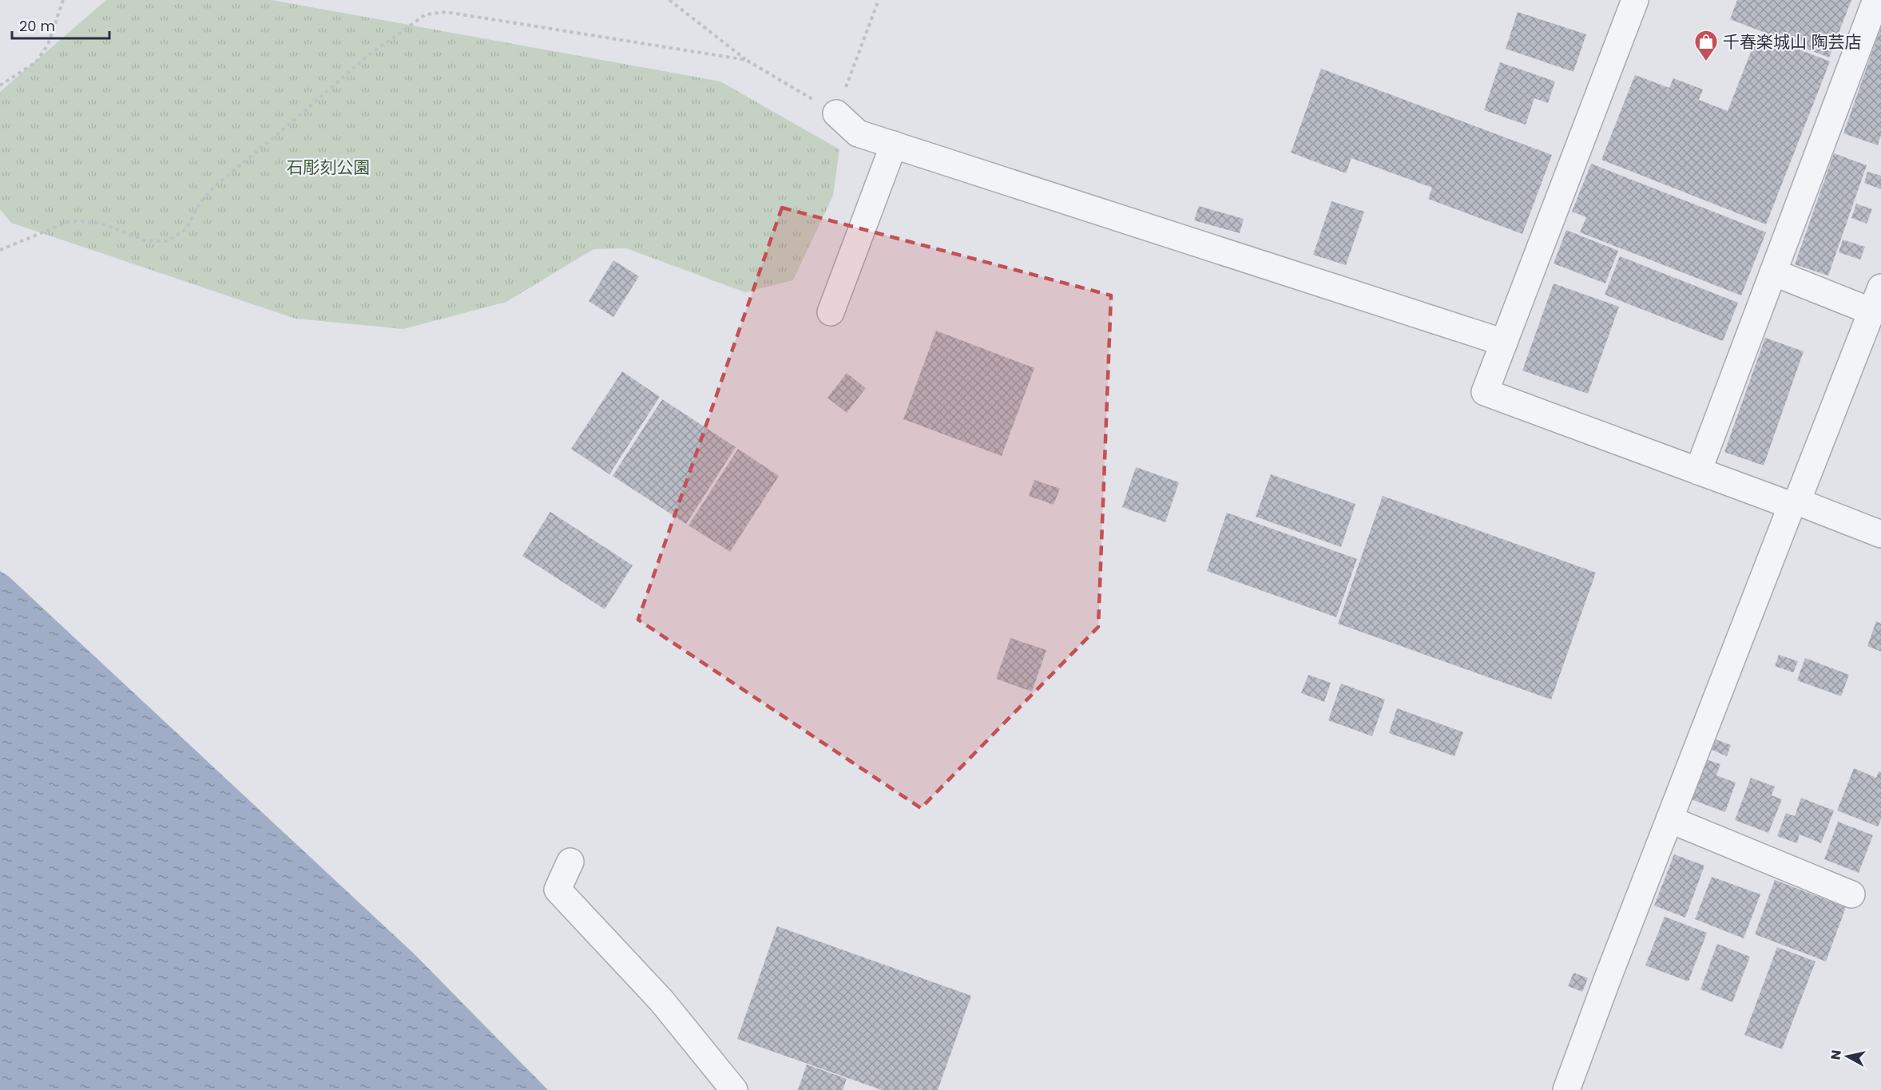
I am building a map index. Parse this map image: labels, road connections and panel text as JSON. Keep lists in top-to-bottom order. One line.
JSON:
{"parks":["石彫刻公園"],"places":{"shop":["千春楽城山 陶芸店"]},"scale_bar":"20 m","north":"left"}
